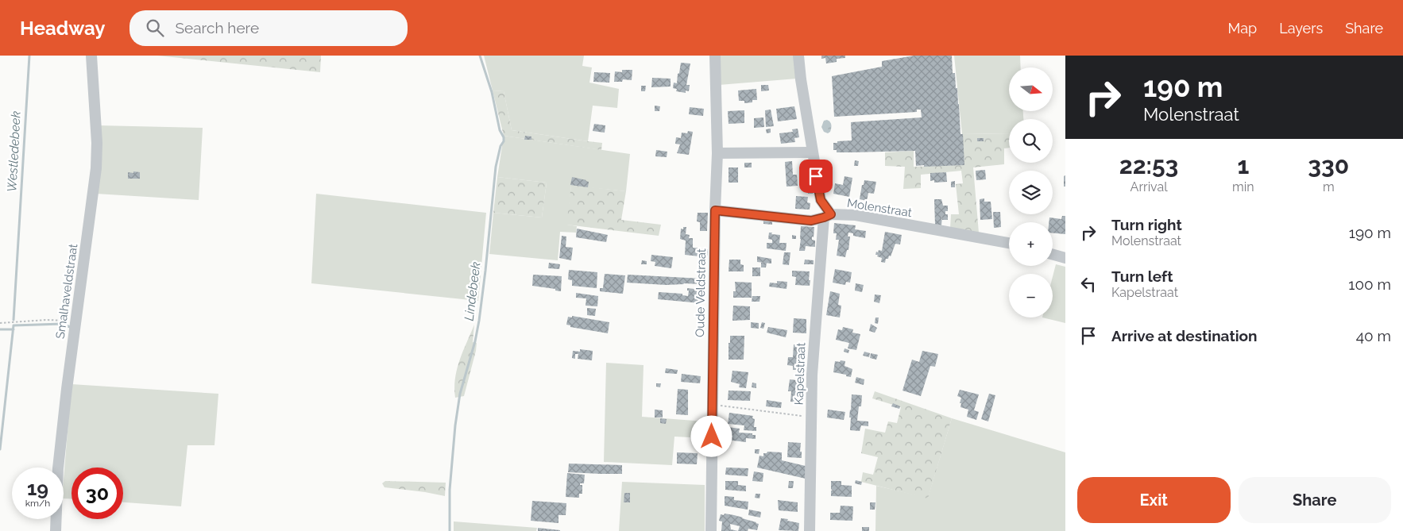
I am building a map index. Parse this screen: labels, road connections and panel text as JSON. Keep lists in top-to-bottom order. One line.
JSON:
{"streets":{"street":["Molenstraat","Smalhaveldstraat","Oude Veldstraat","Kapelstraat"]},"crossings":[["Molenstraat","Oude Veldstraat"],["Molenstraat","Kapelstraat"]],"water":["Westledebeek","Lindebeek"],"north":"right","page":{"header":"Headway","search":"Search here","nav":["Map","Layers","Share"],"turn":["190 m","Molenstraat"],"map_buttons":["+","−"],"eta":["22:53","Arrival","1","min","330","m"],"list":[{"name":"Turn right","note":"Molenstraat","value":"190 m"},{"name":"Turn left","note":"Kapelstraat","value":"100 m"},{"name":"Arrive at destination","value":"40 m"}],"speed":"19 km/h","limit":"30","buttons":["Exit","Share"]}}
